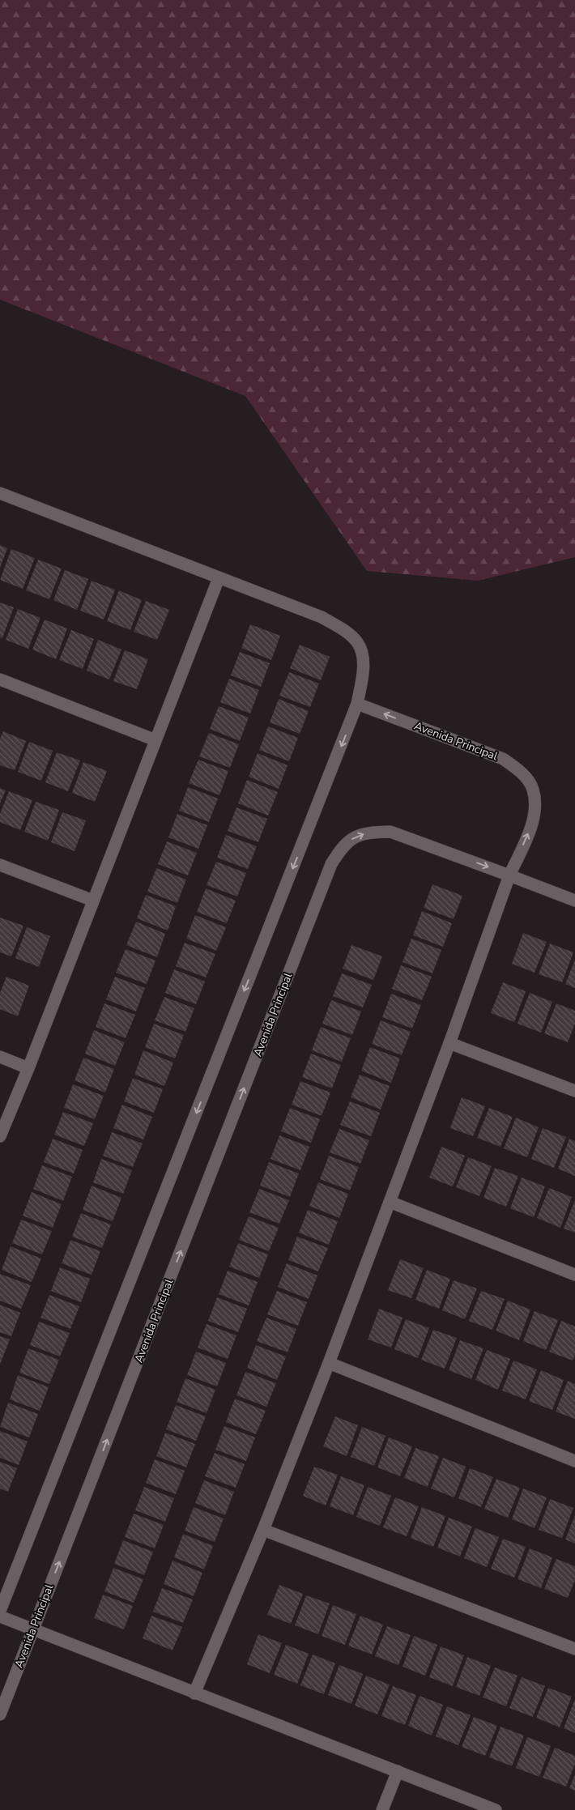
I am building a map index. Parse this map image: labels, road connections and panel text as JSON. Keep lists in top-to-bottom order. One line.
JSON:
{"streets":{"street":["Avenida Principal"]}}
